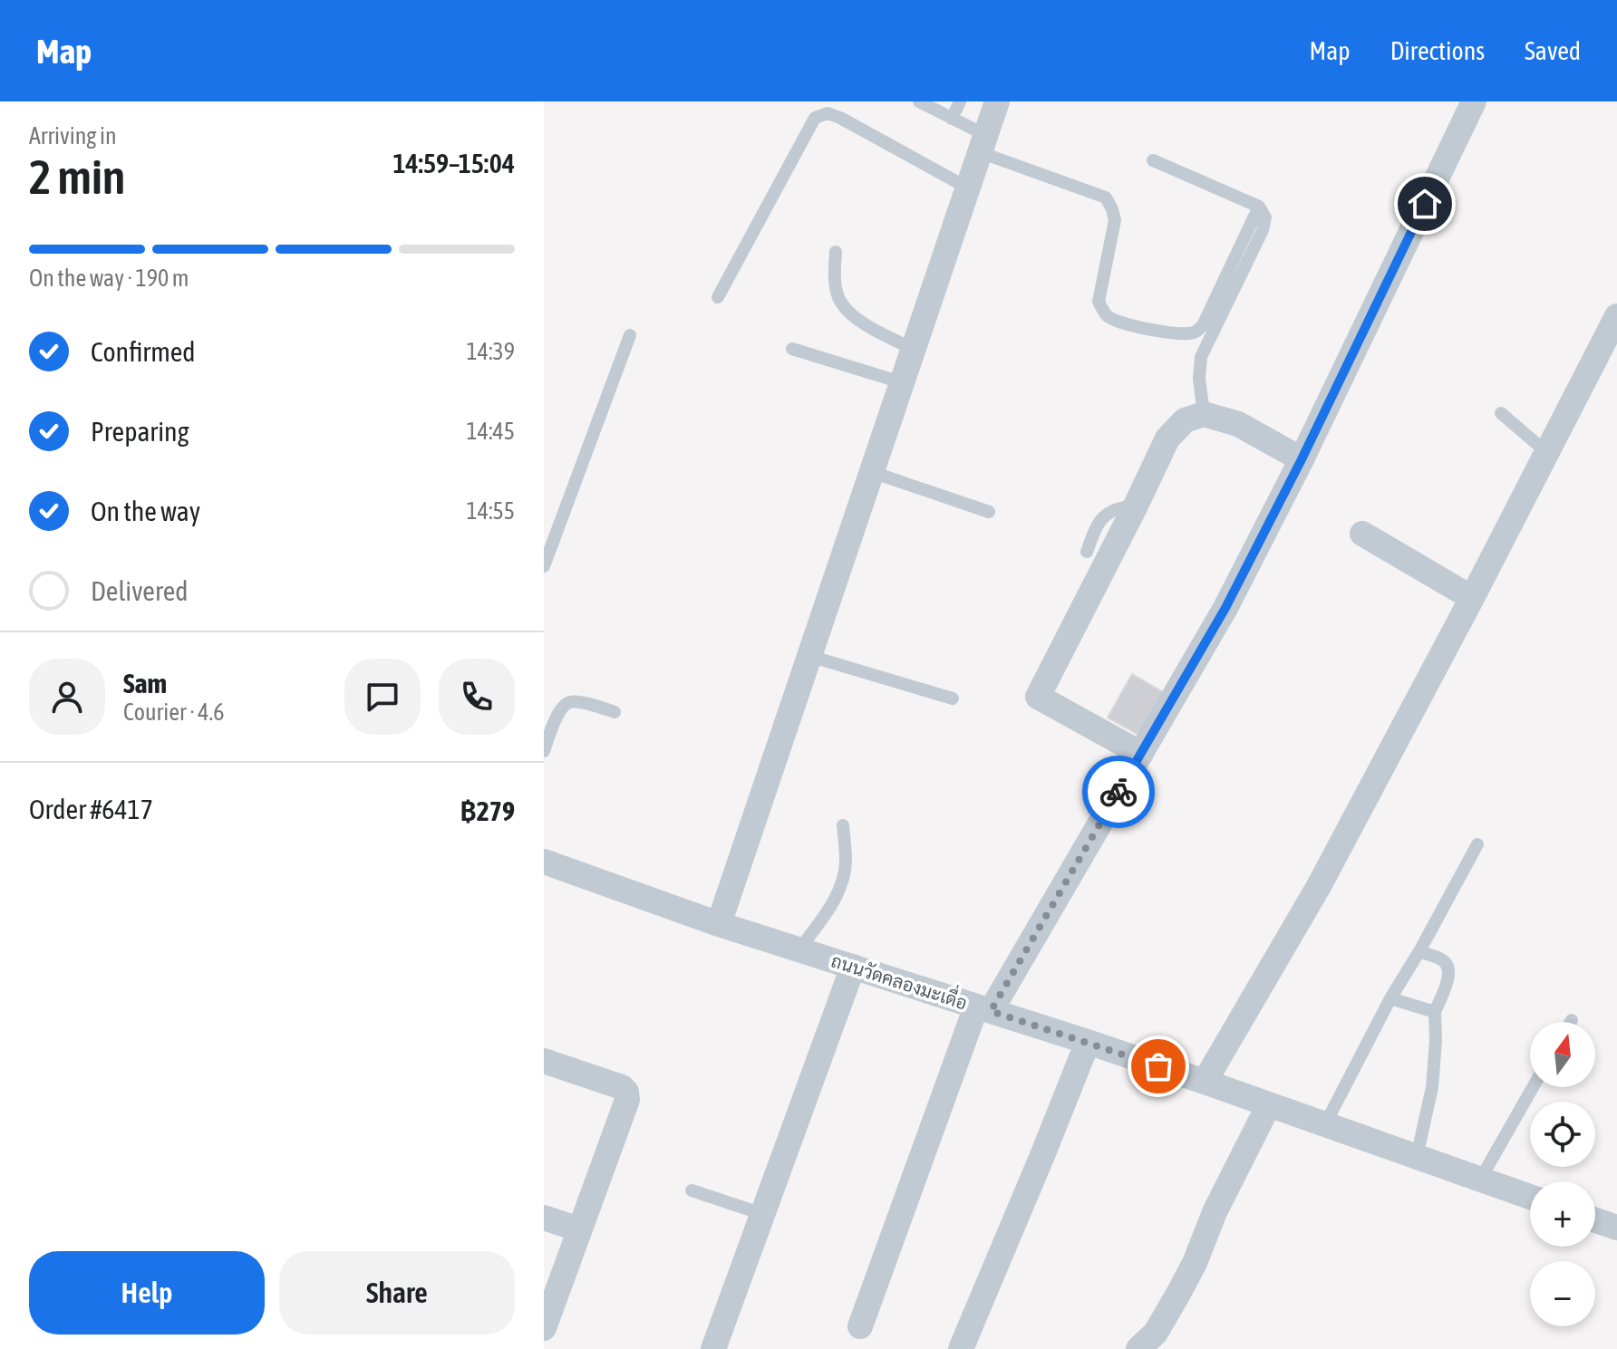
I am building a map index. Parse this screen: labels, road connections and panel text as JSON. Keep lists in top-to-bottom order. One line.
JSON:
{"streets":{"street":["ถนนวัดคลองมะเดื่อ"]},"north":"top","page":{"header":"Map","nav":["Map","Directions","Saved"],"heading":["2 min","Arriving in","14:59–15:04"],"panel":["Sam","Courier · 4.6","Order #6417","฿279"],"bar":"On the way · 190 m","list":[["Confirmed","14:39"],["Preparing","14:45"],["On the way","14:55"],"Delivered"],"map_buttons":["+","−"],"buttons":["Help","Share"]}}
